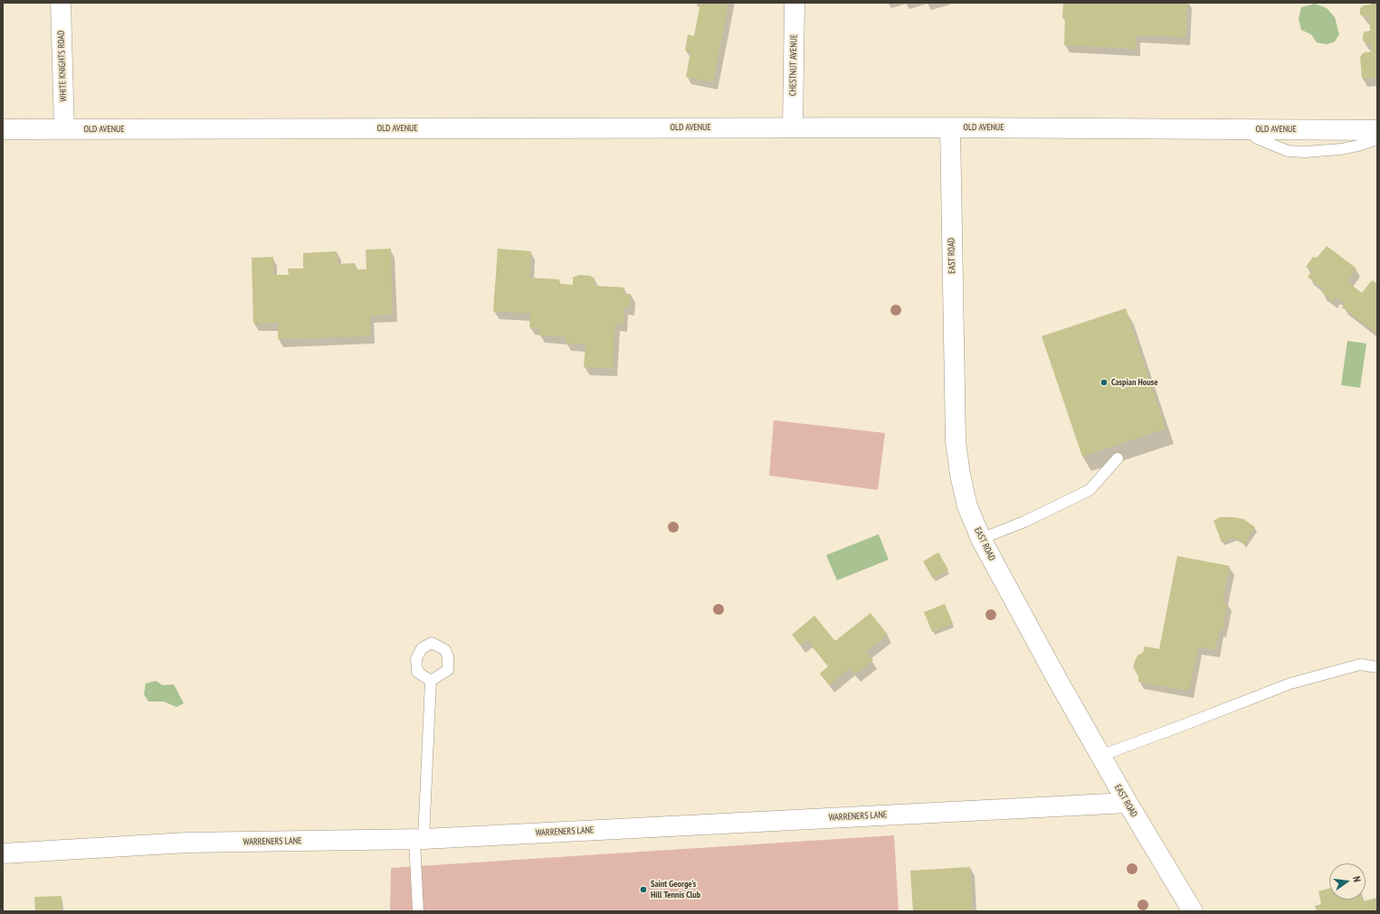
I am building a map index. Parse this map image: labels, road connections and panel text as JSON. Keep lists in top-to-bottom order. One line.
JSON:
{"streets":{"street":["CHESTNUT AVENUE","WHITE KNIGHTS ROAD","OLD AVENUE","EAST ROAD","WARRENERS LANE"]},"crossings":[["CHESTNUT AVENUE","OLD AVENUE"],["WHITE KNIGHTS ROAD","OLD AVENUE"],["OLD AVENUE","EAST ROAD"],["EAST ROAD","WARRENERS LANE"]],"places":["Caspian House","Saint George's Hill Tennis Club"],"north":"right"}
